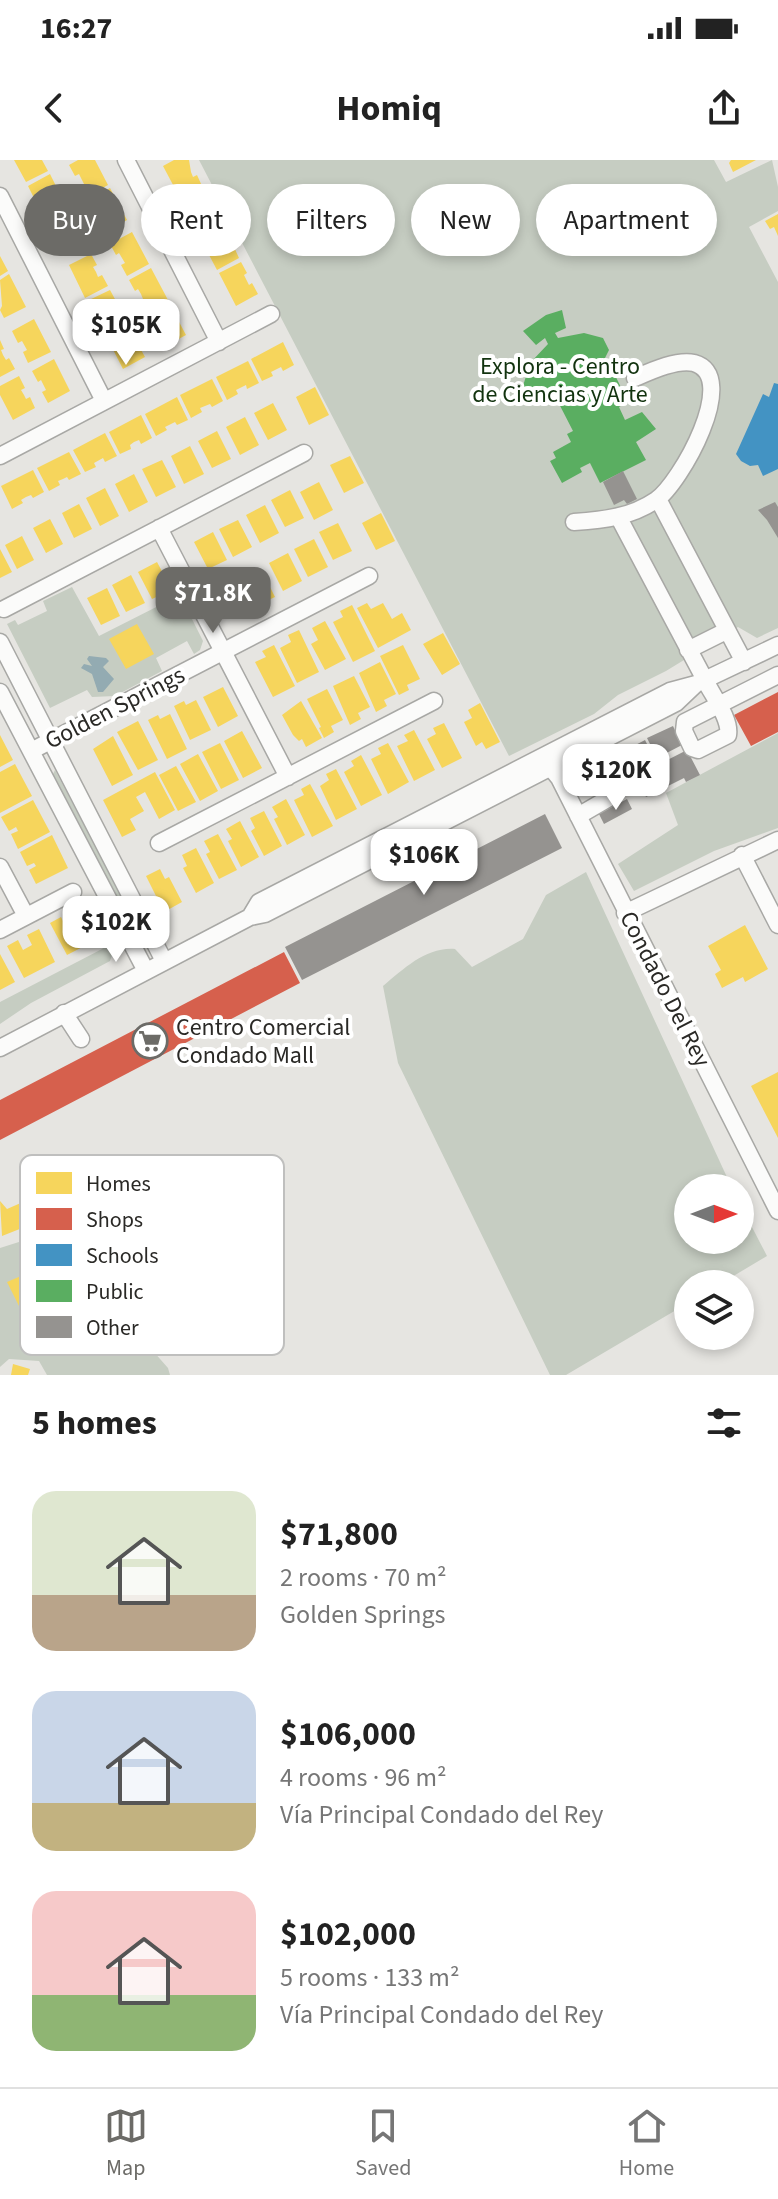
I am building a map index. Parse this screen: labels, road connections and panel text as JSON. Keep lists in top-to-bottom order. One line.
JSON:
{"streets":{"street":["Golden Springs","Condado Del Rey"]},"parks":["Explora - Centro de Ciencias y Arte"],"places":{"supermarket":["Centro Comercial Condado Mall"]},"legend":["Homes","Shops","Schools","Public","Other"],"north":"right","page":{"status":"16:27","header":"Homiq","chip":["Buy","Rent","Filters","New","Apartment"],"price":["$105K","$71.8K","$120K","$106K","$102K"],"heading":"5 homes","list":[{"name":"$71,800","note":"2 rooms · 70 m² · Golden Springs"},{"name":"$106,000","note":"4 rooms · 96 m² · Vía Principal Condado del Rey"},{"name":"$102,000","note":"5 rooms · 133 m² · Vía Principal Condado del Rey"}],"tabs":["Map","Saved","Home"]}}
